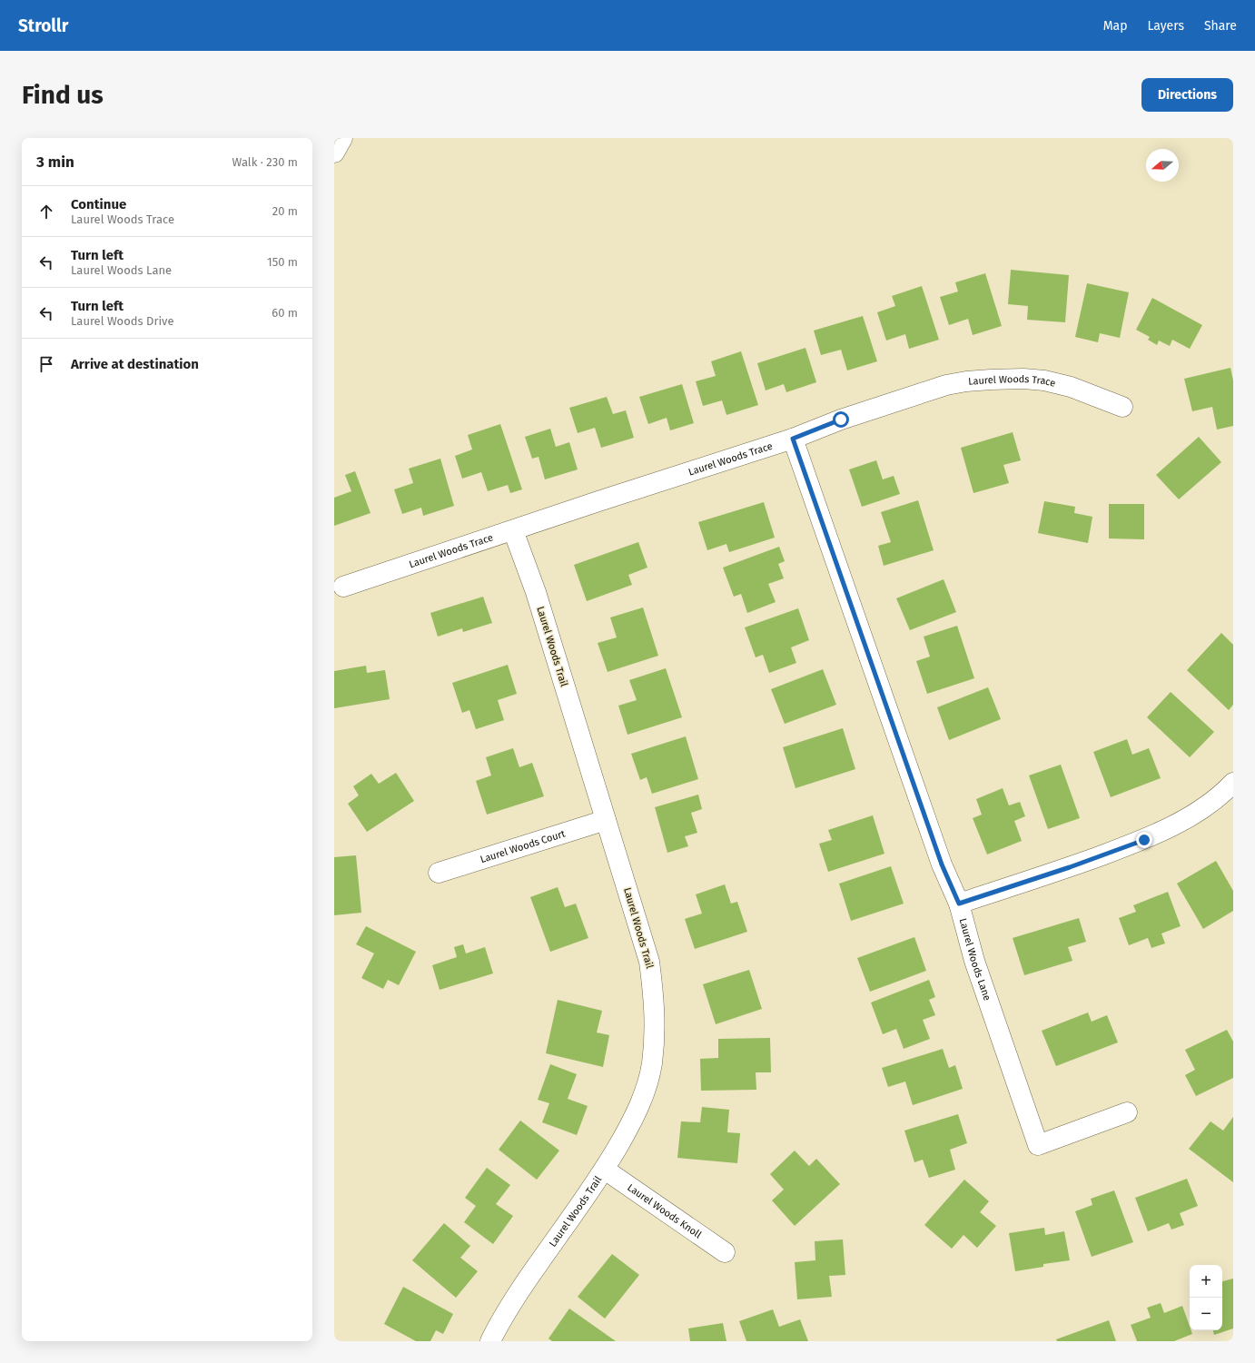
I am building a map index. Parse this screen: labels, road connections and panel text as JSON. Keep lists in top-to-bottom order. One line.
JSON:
{"streets":{"street":["Laurel Woods Trace","Laurel Woods Trail","Laurel Woods Court","Laurel Woods Lane","Laurel Woods Knoll"]},"crossings":[["Laurel Woods Trace","Laurel Woods Trail"],["Laurel Woods Trace","Laurel Woods Lane"],["Laurel Woods Trail","Laurel Woods Court"],["Laurel Woods Trail","Laurel Woods Knoll"]],"north":"left","page":{"header":"Strollr","nav":["Map","Layers","Share"],"buttons":"Directions","title":"Find us","heading":["3 min","Walk · 230 m"],"list":[["Continue","Laurel Woods Trace","20 m"],["Turn left","Laurel Woods Lane","150 m"],["Turn left","Laurel Woods Drive","60 m"],"Arrive at destination"],"map_buttons":["+","−"]}}
